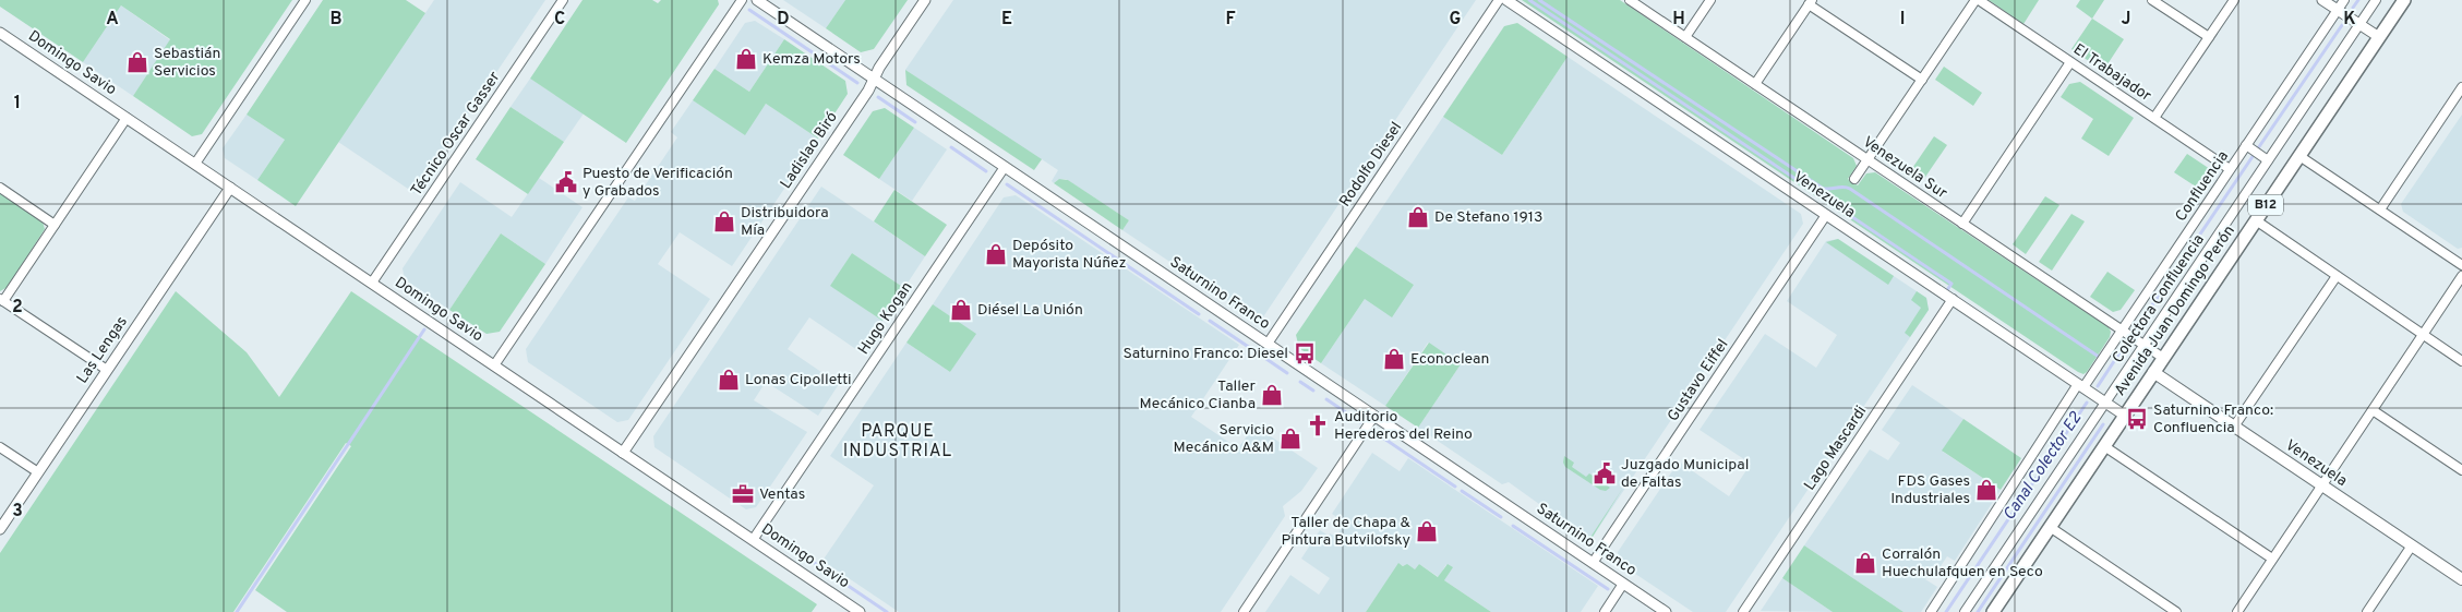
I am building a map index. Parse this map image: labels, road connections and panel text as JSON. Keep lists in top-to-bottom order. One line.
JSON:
{"streets":{"main road":["Venezuela","B12","Avenida Juan Domingo Perón"],"street":["Domingo Savio","El Trabajador","Técnico Oscar Gasser","Ladislao Biró","Rodolfo Diesel","Venezuela Sur","Confluencia","Saturnino Franco","Colectora Confluencia","Hugo Kogan","Las Lengas","Gustavo Eiffel","Lago Mascardi"]},"crossings":[["Domingo Savio","Técnico Oscar Gasser"],["Domingo Savio","Ladislao Biró"],["Domingo Savio","Hugo Kogan"],["Domingo Savio","Las Lengas"],["El Trabajador","Confluencia"],["Ladislao Biró","Saturnino Franco"],["Rodolfo Diesel","Saturnino Franco"],["Venezuela Sur","Confluencia"],["Venezuela Sur","Colectora Confluencia"],["Venezuela Sur","Avenida Juan Domingo Perón"],["Confluencia","Venezuela"],["Venezuela","Colectora Confluencia"],["Venezuela","Avenida Juan Domingo Perón"],["Venezuela","Gustavo Eiffel"],["Venezuela","Lago Mascardi"],["Saturnino Franco","Hugo Kogan"],["Saturnino Franco","Gustavo Eiffel"]],"districts":["PARQUE INDUSTRIAL"],"water":["Canal Colector E2"],"places":{"shop":["Kemza Motors","Sebastián Servicios","De Stefano 1913","Distribuidora Mía","Depósito Mayorista Núñez","Diésel La Unión","Econoclean","Lonas Cipolletti","Taller Mecánico Cianba","Servicio Mecánico A&M","FDS Gases Industriales","Taller de Chapa & Pintura Butvilofsky","Corralón Huechulafquen en Seco"],"public building":["Puesto de Verificación y Grabados","Juzgado Municipal de Faltas"],"bus stop":["Saturnino Franco: Diesel","Saturnino Franco: Confluencia"],"church":["Auditorio Herederos del Reino"],"office":["Ventas"]},"grid":{"columns":["A","B","C","D","E","F","G","H","I","J","K"],"rows":["1","2","3"]}}
